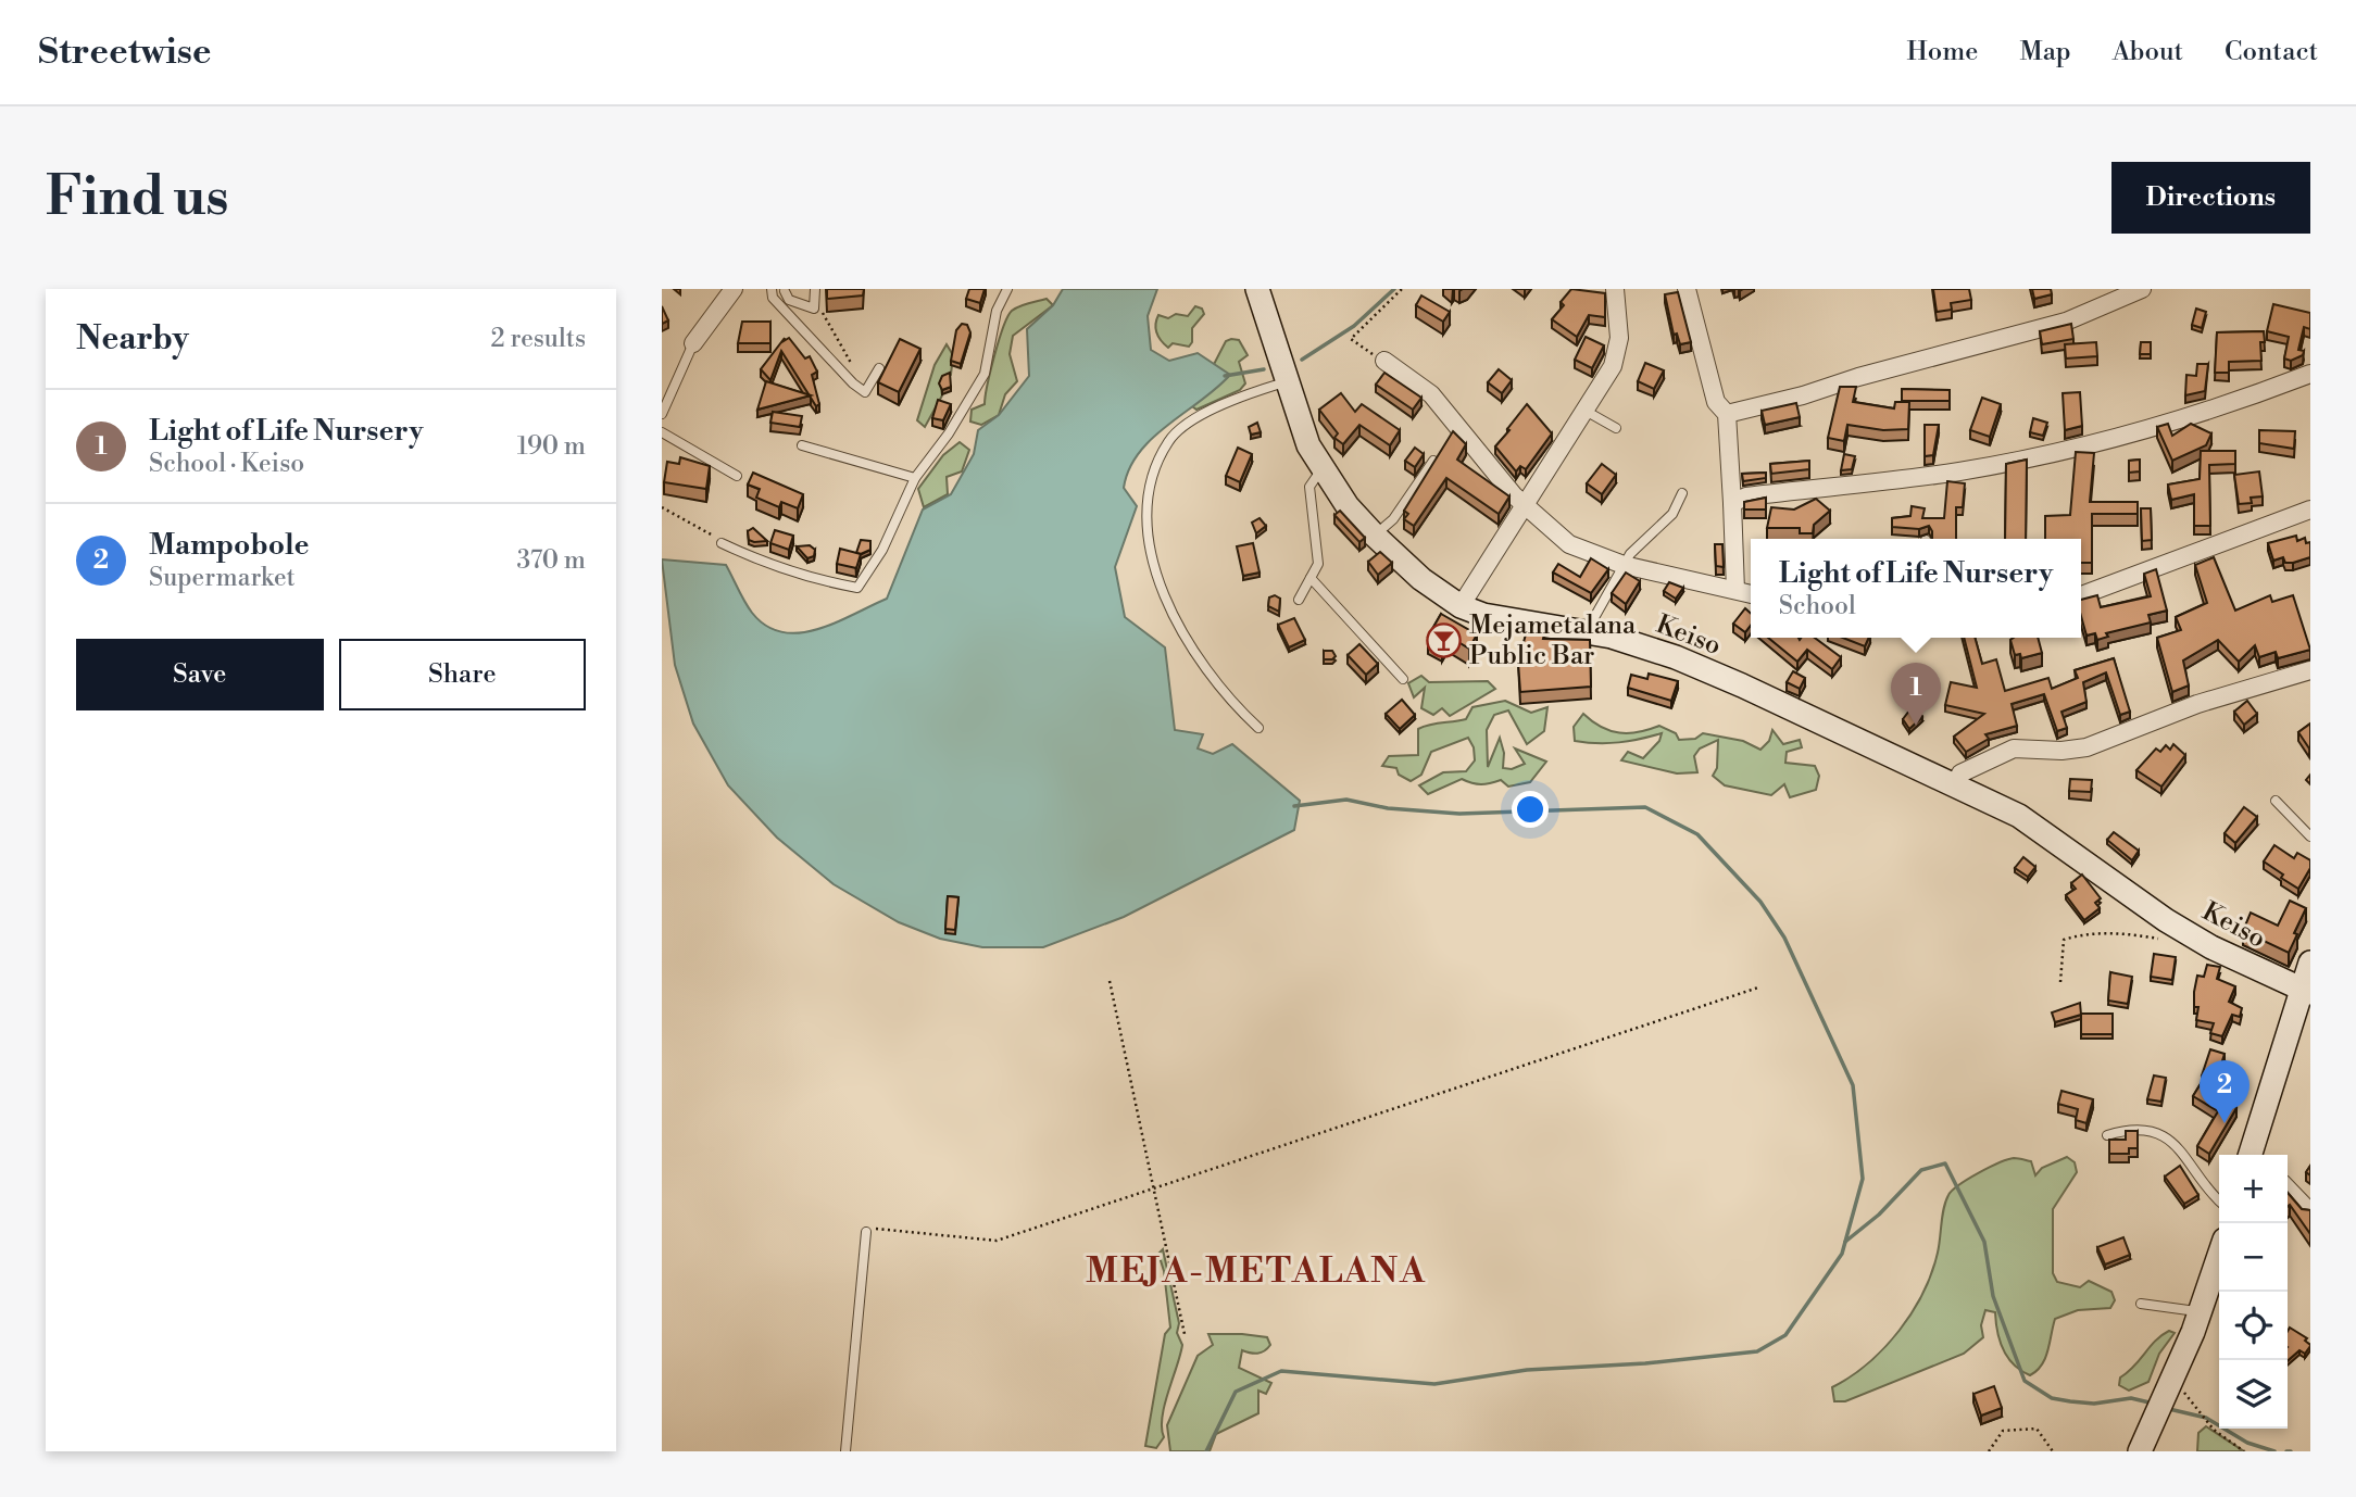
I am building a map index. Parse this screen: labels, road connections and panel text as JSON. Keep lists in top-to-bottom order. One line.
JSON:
{"streets":{"street":["Keiso"]},"districts":["MEJA-METALANA"],"places":{"bar":["Mejametalana Public Bar"]},"page":{"header":"Streetwise","nav":["Home","Map","About","Contact"],"buttons":["Directions",["Save","Share"]],"title":"Find us","heading":["Nearby","2 results"],"list":[{"mark":"1","name":"Light of Life Nursery","note":"School · Keiso","value":"190 m"},{"mark":"2","name":"Mampobole","note":"Supermarket","value":"370 m"}],"popup":["Light of Life Nursery","School"],"pins":["1","2"],"map_buttons":["+","−"]}}
